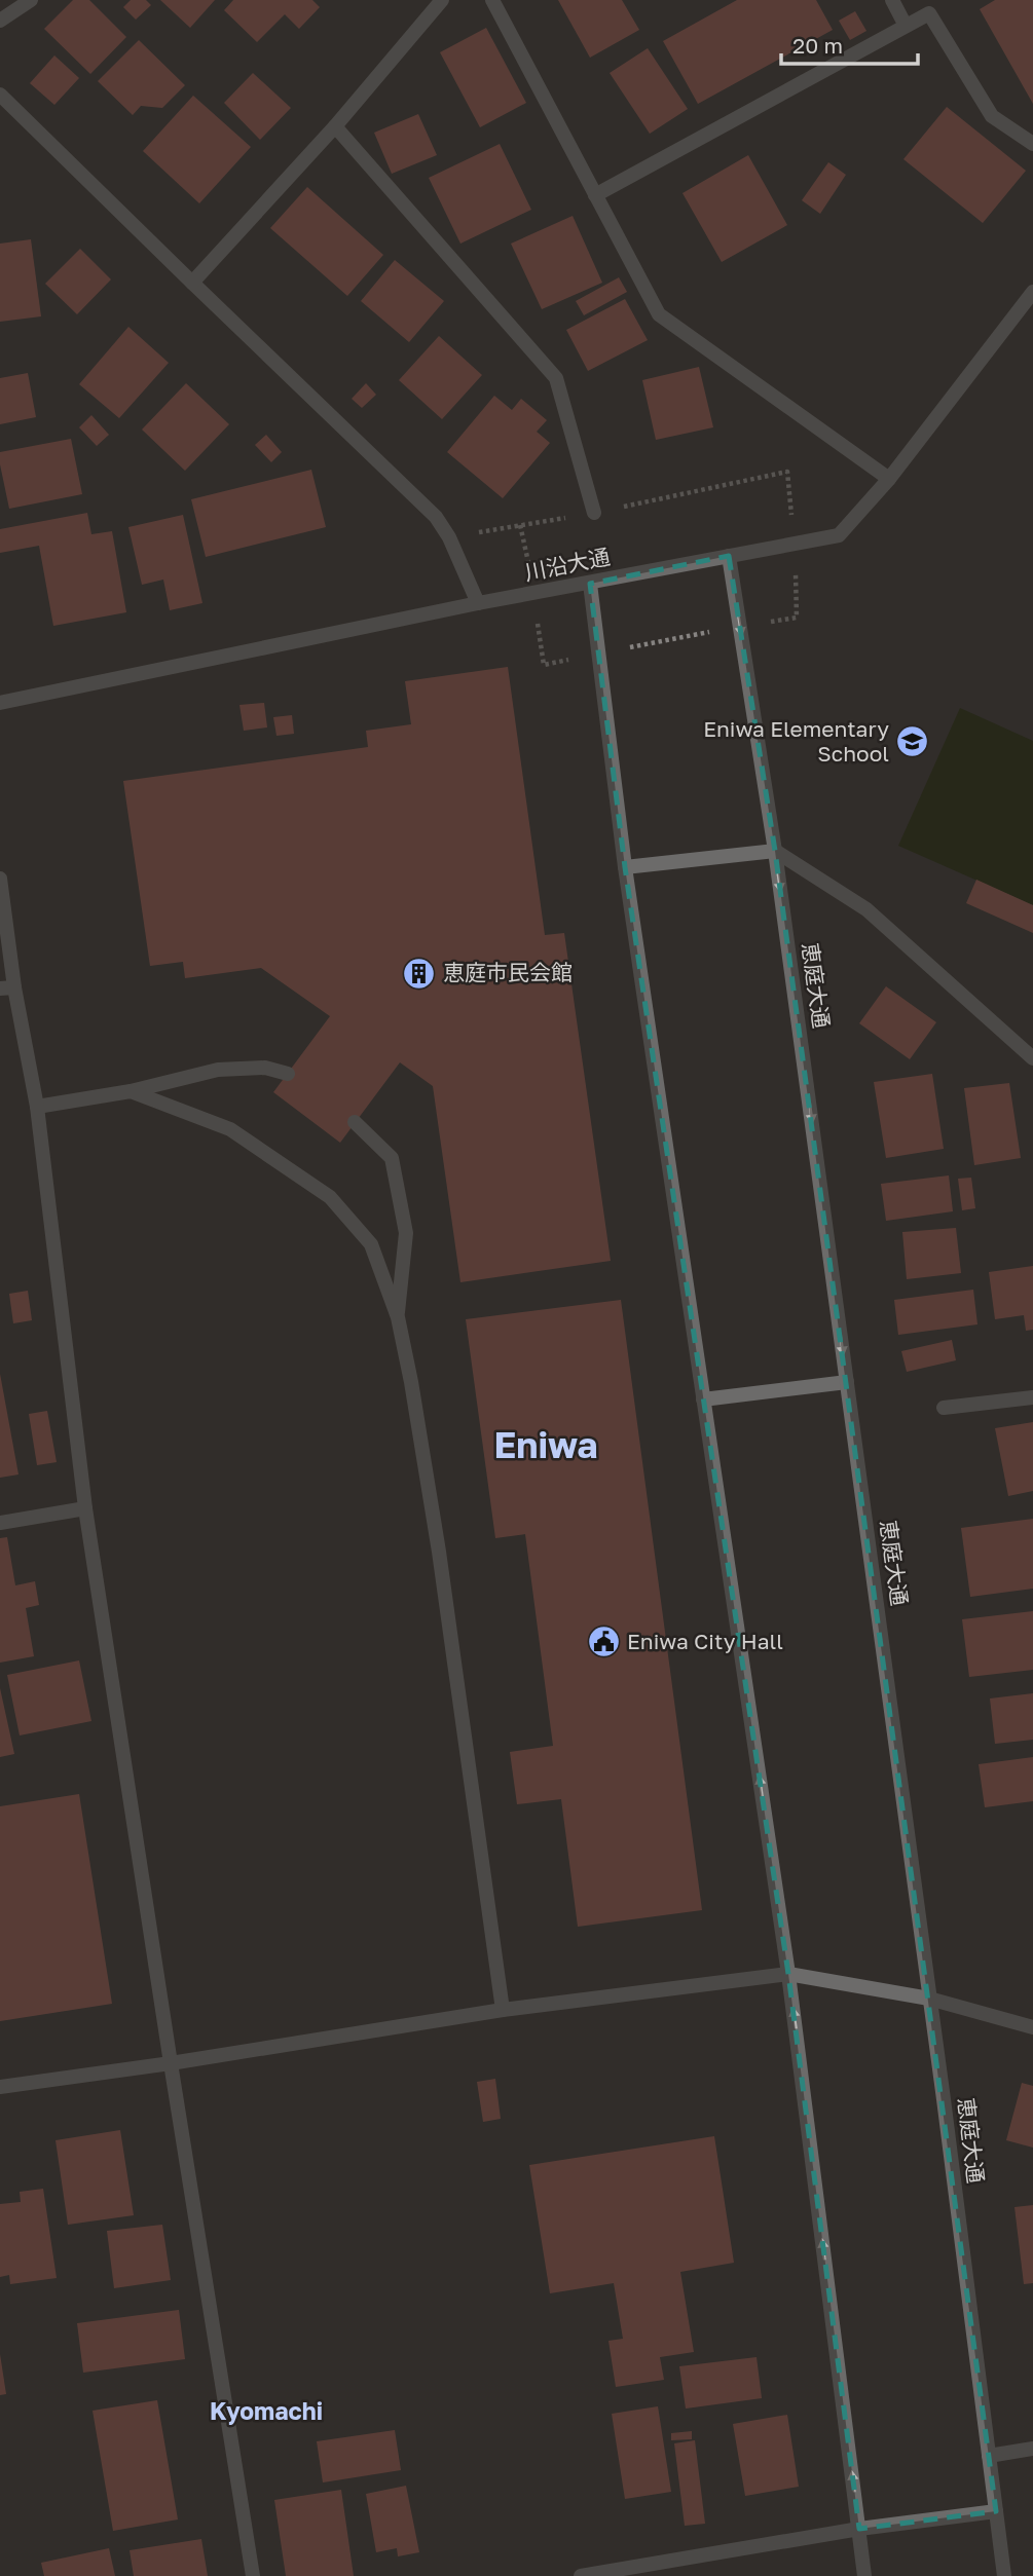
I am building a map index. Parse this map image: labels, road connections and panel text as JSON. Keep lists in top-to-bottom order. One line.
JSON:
{"streets":{"street":["川沿大通","恵庭大通"]},"crossings":[["川沿大通","恵庭大通"]],"one_way":["恵庭大通"],"districts":["Eniwa","Kyomachi"],"places":{"school or university":["Eniwa Elementary School"],"building":["恵庭市民会館"],"public building":["Eniwa City Hall"]},"scale_bar":"20 m"}
